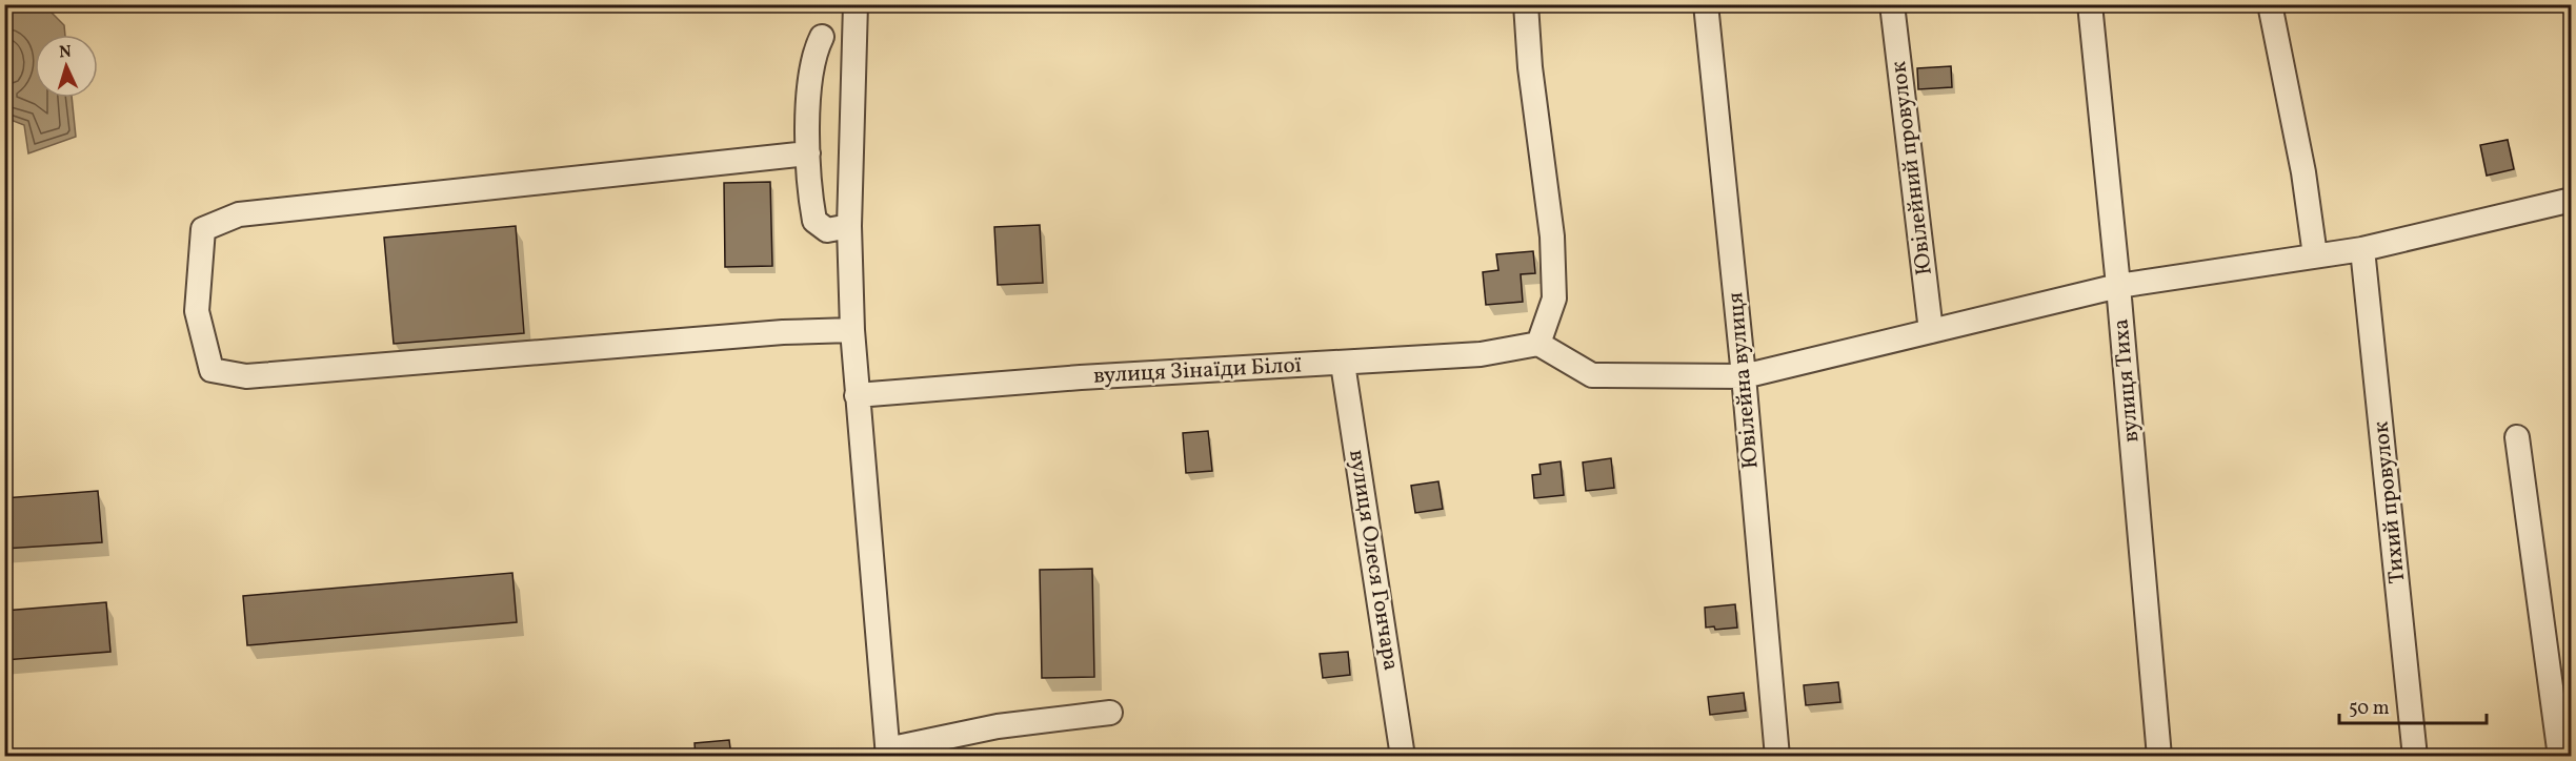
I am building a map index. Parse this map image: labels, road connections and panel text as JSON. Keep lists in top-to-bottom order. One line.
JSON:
{"streets":{"street":["Ювілейний провулок","вулиця Зінаїди Білої","Ювілейна вулиця","вулиця Тиха","Тихий провулок","вулиця Олеся Гончара"]},"crossings":[["вулиця Зінаїди Білої","вулиця Олеся Гончара"]],"scale_bar":"50 m","north":"top"}
